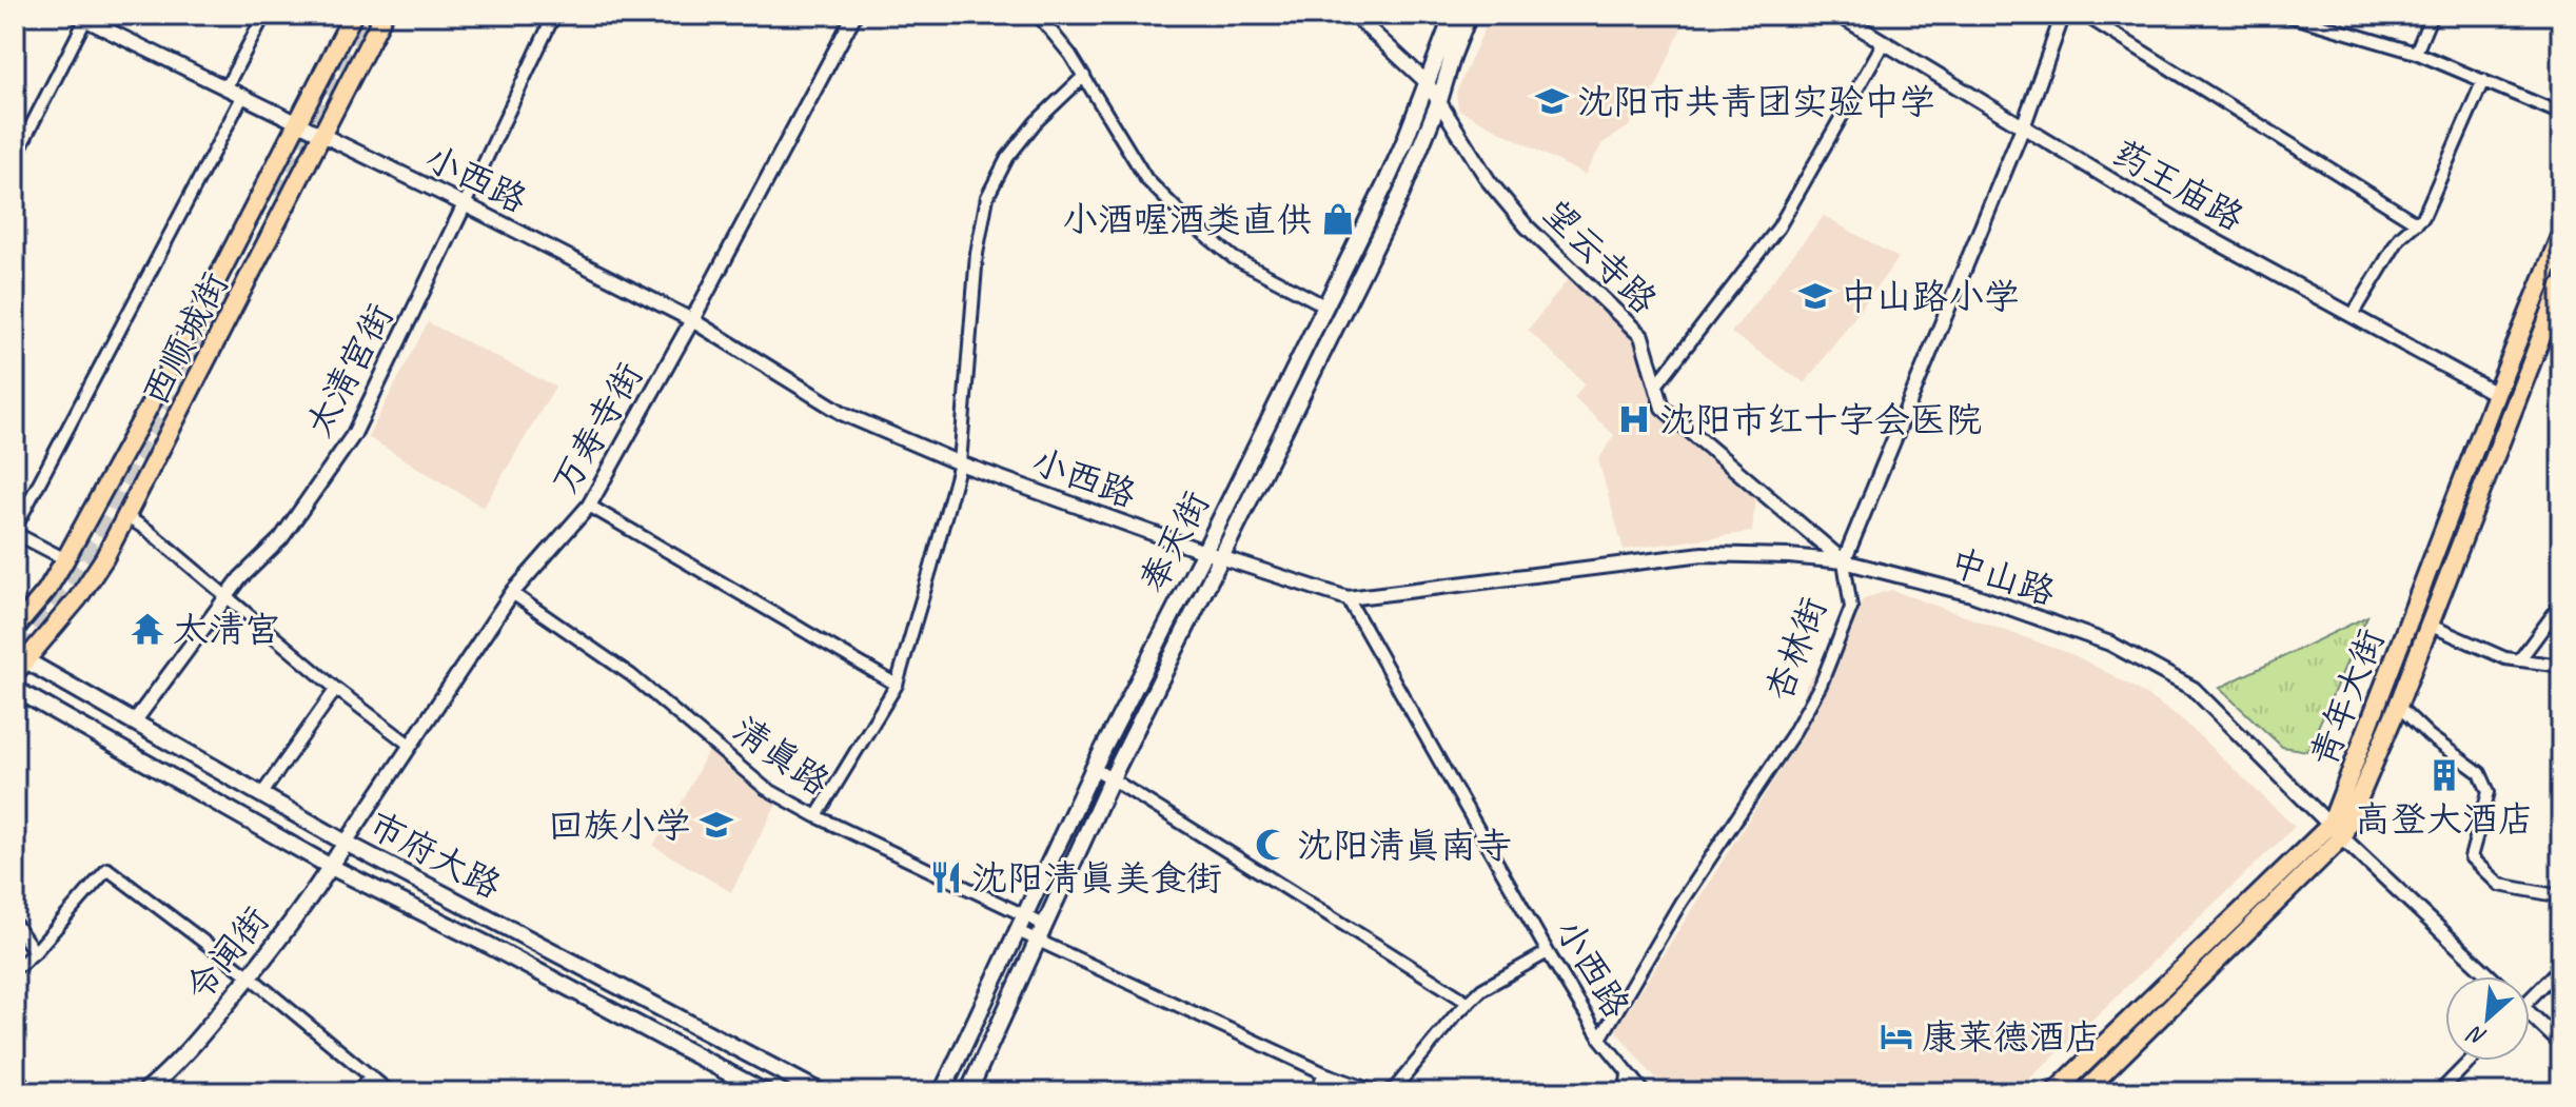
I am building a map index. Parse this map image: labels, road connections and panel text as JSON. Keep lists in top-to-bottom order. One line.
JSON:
{"streets":{"main road":["西顺城街","奉天街","青年大街","市府大路","令闻街"],"street":["小西路","药王庙路","望云寺路","太清宫街","万寿寺街","中山路","杏林街","清真路"]},"crossings":[["小西路","西顺城街"],["小西路","太清宫街"],["小西路","万寿寺街"],["小西路","奉天街"],["小西路","中山路"],["小西路","杏林街"],["药王庙路","杏林街"],["药王庙路","青年大街"],["望云寺路","奉天街"],["望云寺路","中山路"],["望云寺路","杏林街"],["西顺城街","市府大路"],["万寿寺街","清真路"],["万寿寺街","市府大路"],["万寿寺街","令闻街"],["奉天街","清真路"],["中山路","杏林街"],["中山路","青年大街"],["市府大路","令闻街"]],"places":{"school or university":["沈阳市共青团实验中学","中山路小学","回族小学"],"shop":["小酒喔酒类直供"],"hospital":["沈阳市红十字会医院"],"temple":["太清宫"],"building":["高登大酒店"],"mosque":["沈阳清真南寺"],"restaurant":["沈阳清真美食街"],"hotel":["康莱德酒店"]},"north":"bottom left"}
